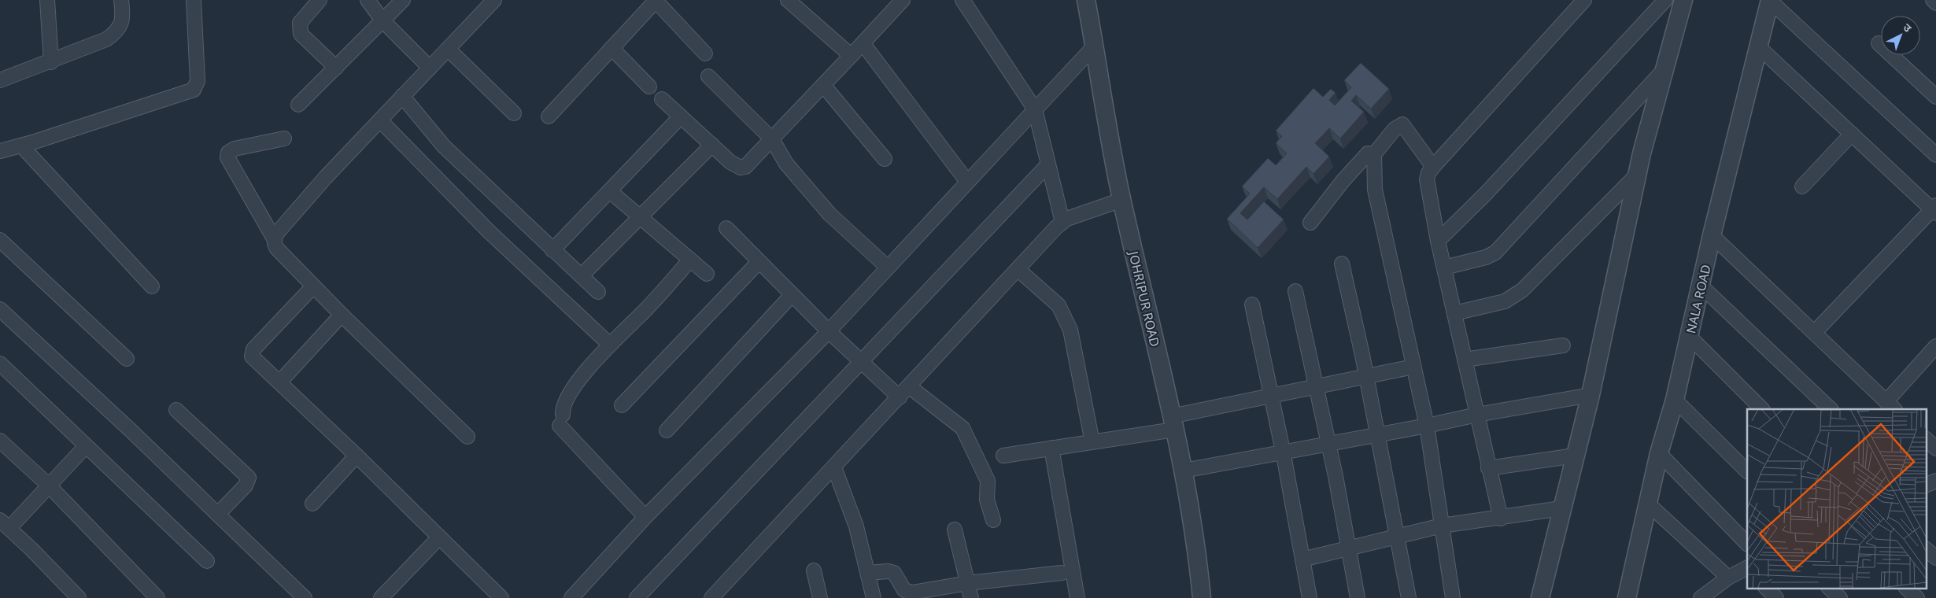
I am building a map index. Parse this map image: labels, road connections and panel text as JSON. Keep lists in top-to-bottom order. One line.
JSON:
{"streets":{"street":["JOHRIPUR ROAD","NALA ROAD"]},"north":"top right"}
